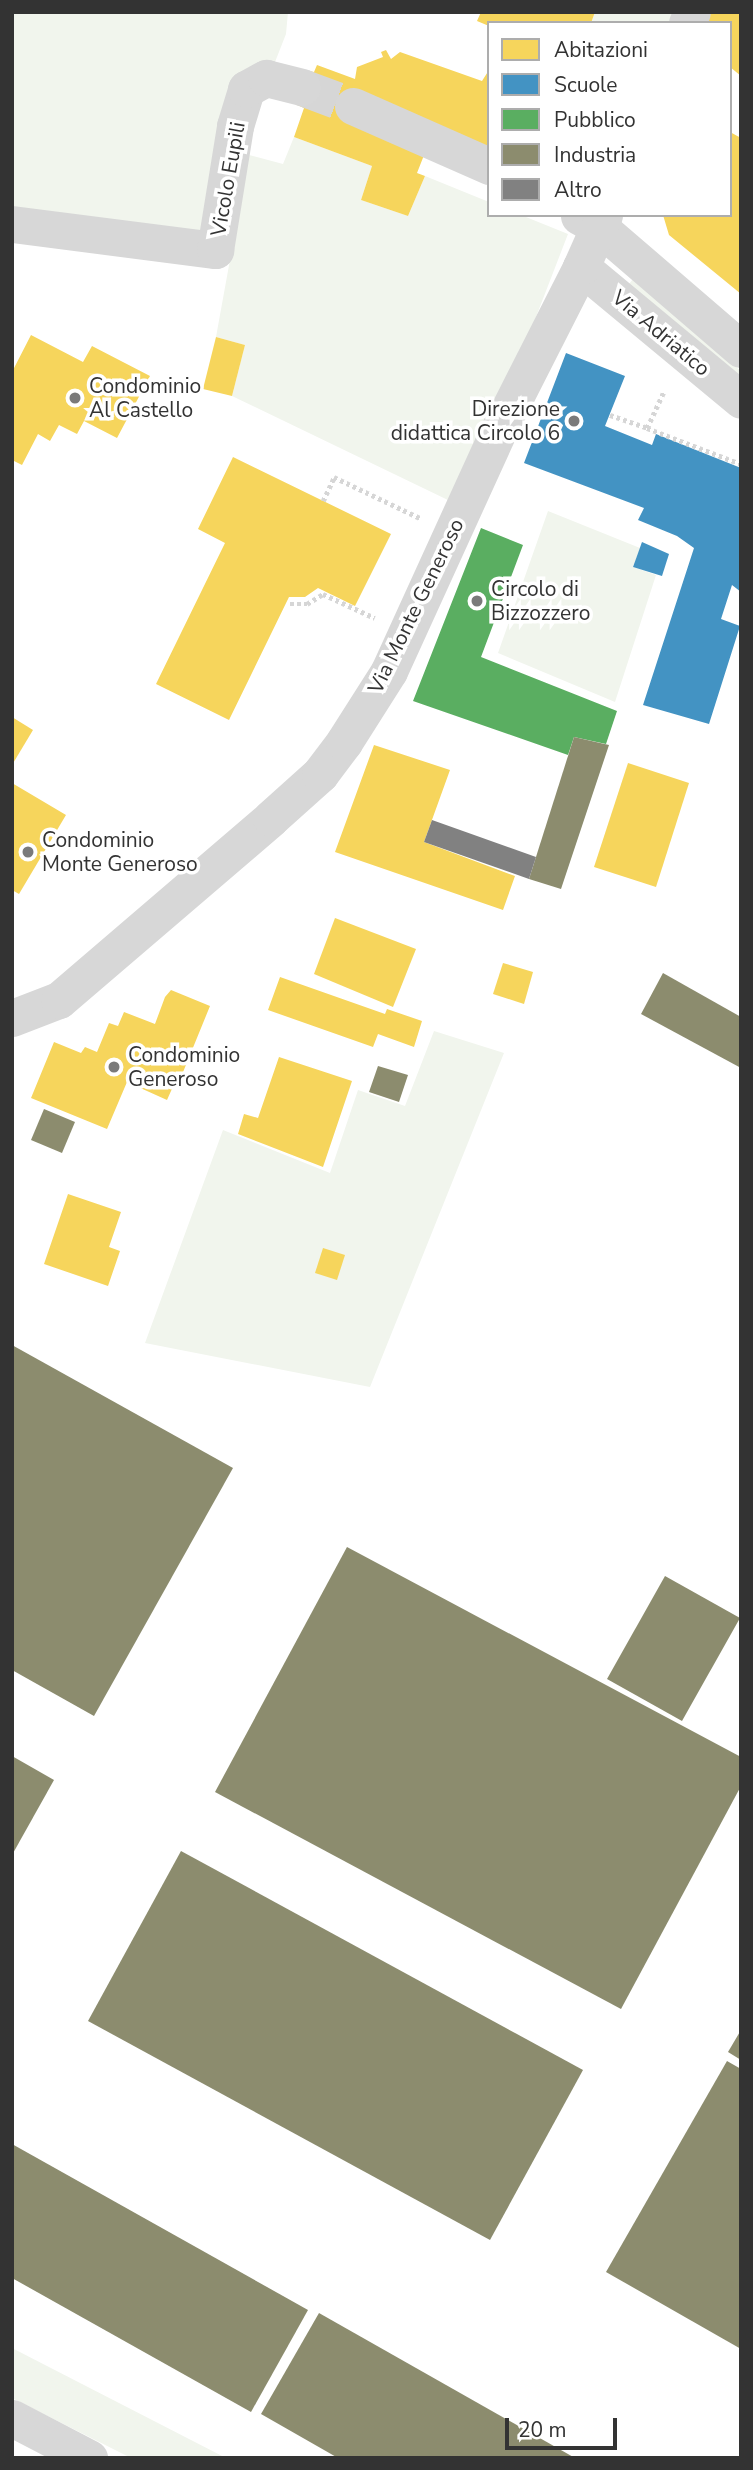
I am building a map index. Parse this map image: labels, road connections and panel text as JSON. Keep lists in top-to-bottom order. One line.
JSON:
{"streets":{"street":["Vicolo Eupili","Via Adriatico","Via Monte Generoso"]},"crossings":[["Via Adriatico","Via Monte Generoso"]],"places":["Condominio Al Castello","Direzione didattica Circolo 6","Circolo di Bizzozzero","Condominio Monte Generoso","Condominio Generoso"],"legend":["Abitazioni","Scuole","Pubblico","Industria","Altro"],"scale_bar":"20 m"}
